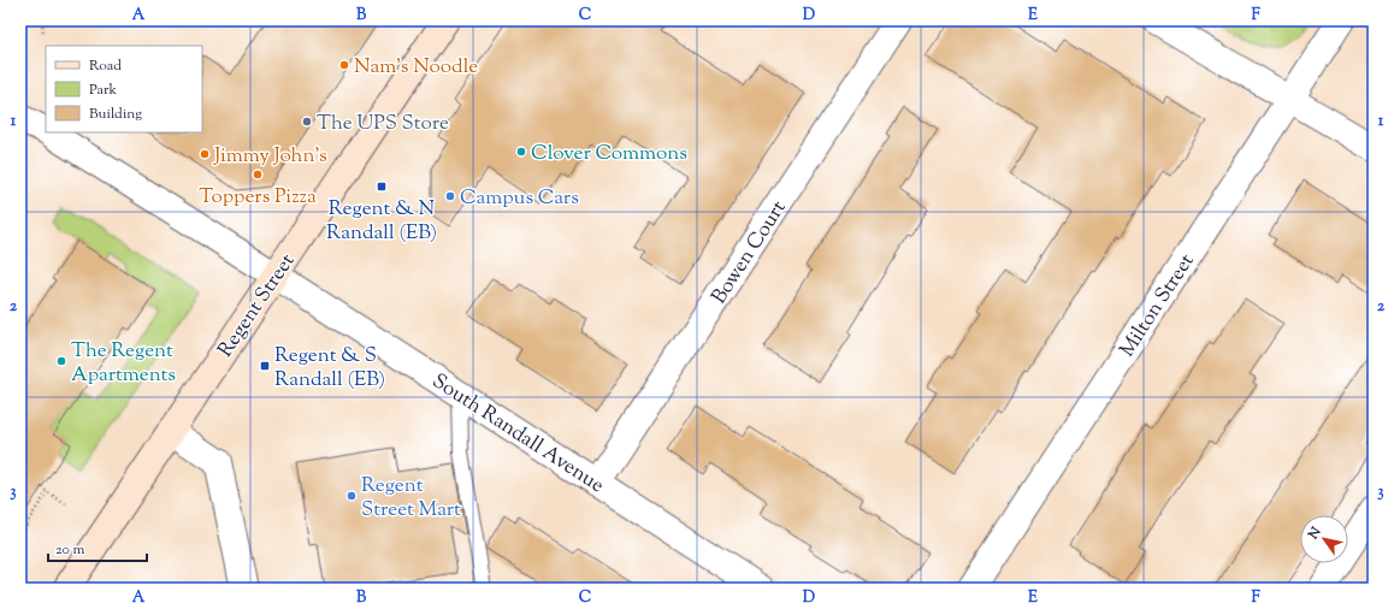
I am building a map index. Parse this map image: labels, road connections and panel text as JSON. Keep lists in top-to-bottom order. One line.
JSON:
{"streets":{"main road":["Regent Street"],"street":["Bowen Court","Milton Street","South Randall Avenue"]},"crossings":[["Bowen Court","South Randall Avenue"],["Regent Street","South Randall Avenue"]],"places":{"other":["Nam's Noodle","The UPS Store","Clover Commons","Jimmy John's","Toppers Pizza","Campus Cars","The Regent Apartments","Regent Street Mart"],"transit":["Regent & N Randall (EB)","Regent & S Randall (EB)"]},"legend":["Road","Park","Building"],"scale_bar":"20 m","north":"top left","grid":{"columns":["A","B","C","D","E","F"],"rows":["1","2","3"]}}
